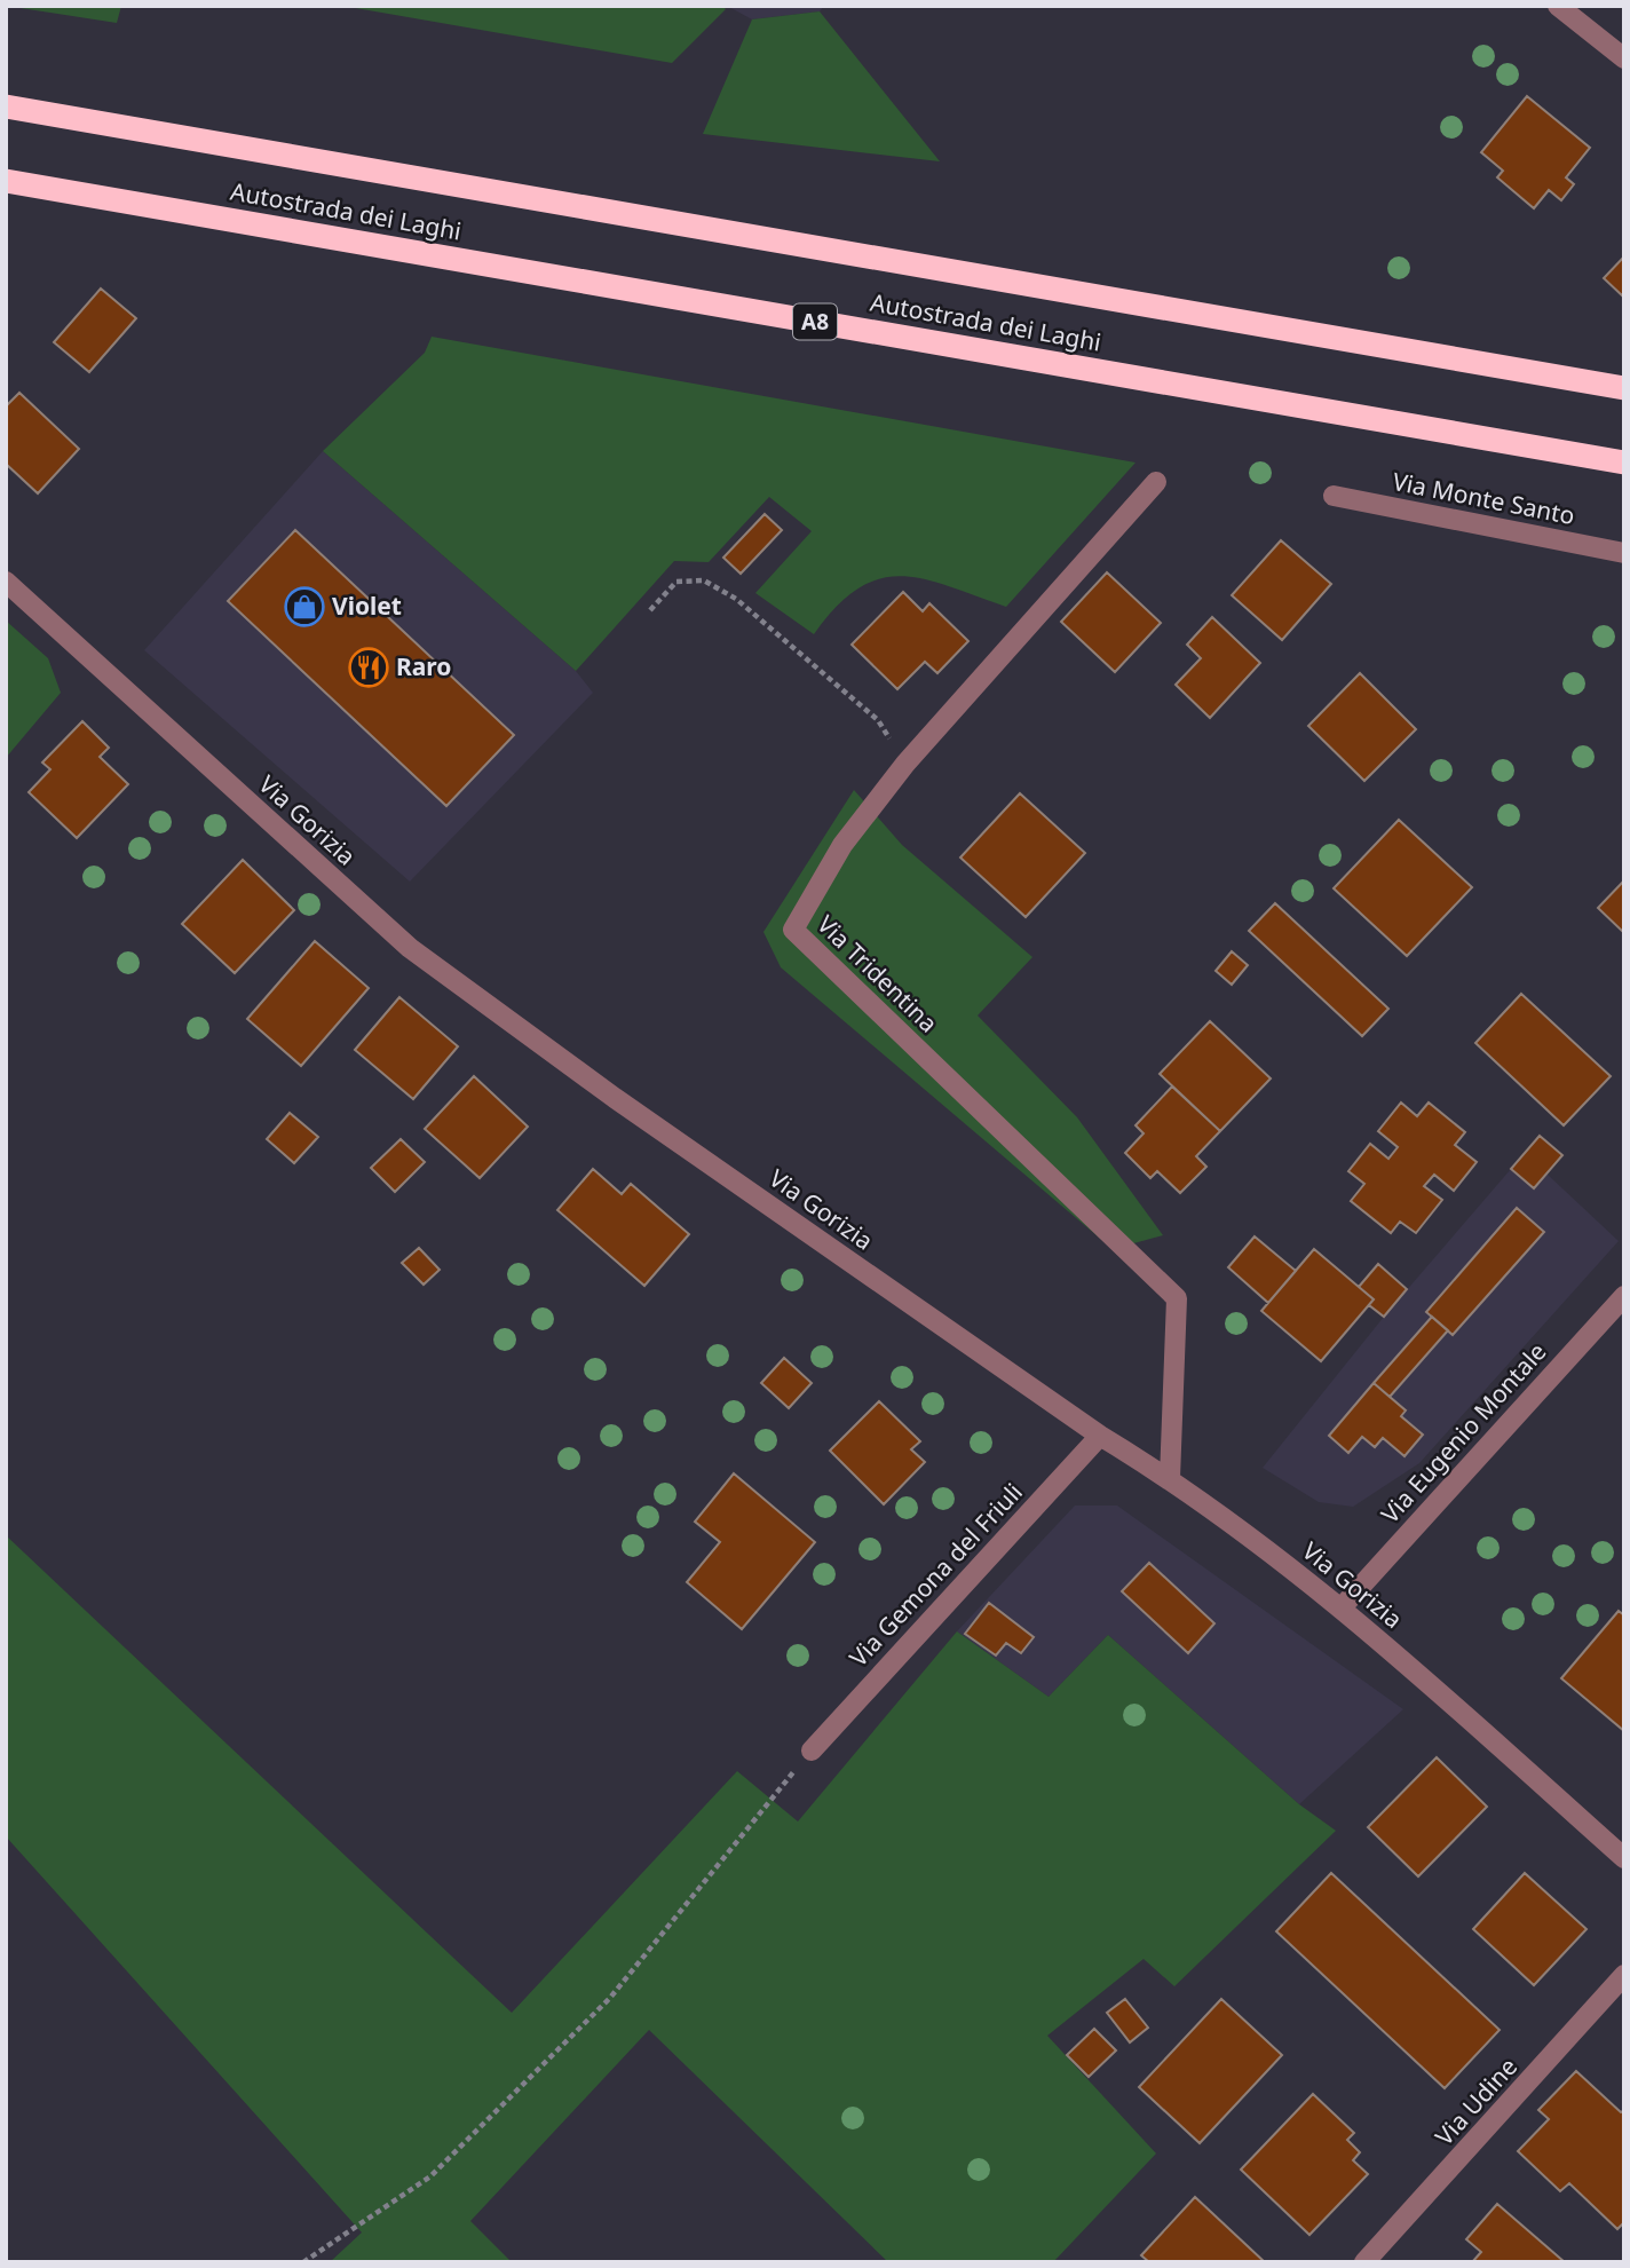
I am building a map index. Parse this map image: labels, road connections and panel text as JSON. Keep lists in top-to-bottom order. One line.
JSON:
{"streets":{"highway":["Autostrada dei Laghi","A8"],"street":["Via Monte Santo","Via Gorizia","Via Tridentina","Via Eugenio Montale","Via Gemona del Friuli","Via Udine"]},"crossings":[["Via Gorizia","Via Tridentina"],["Via Gorizia","Via Eugenio Montale"],["Via Gorizia","Via Gemona del Friuli"]],"places":{"shop":["Violet"],"restaurant":["Raro"]}}
